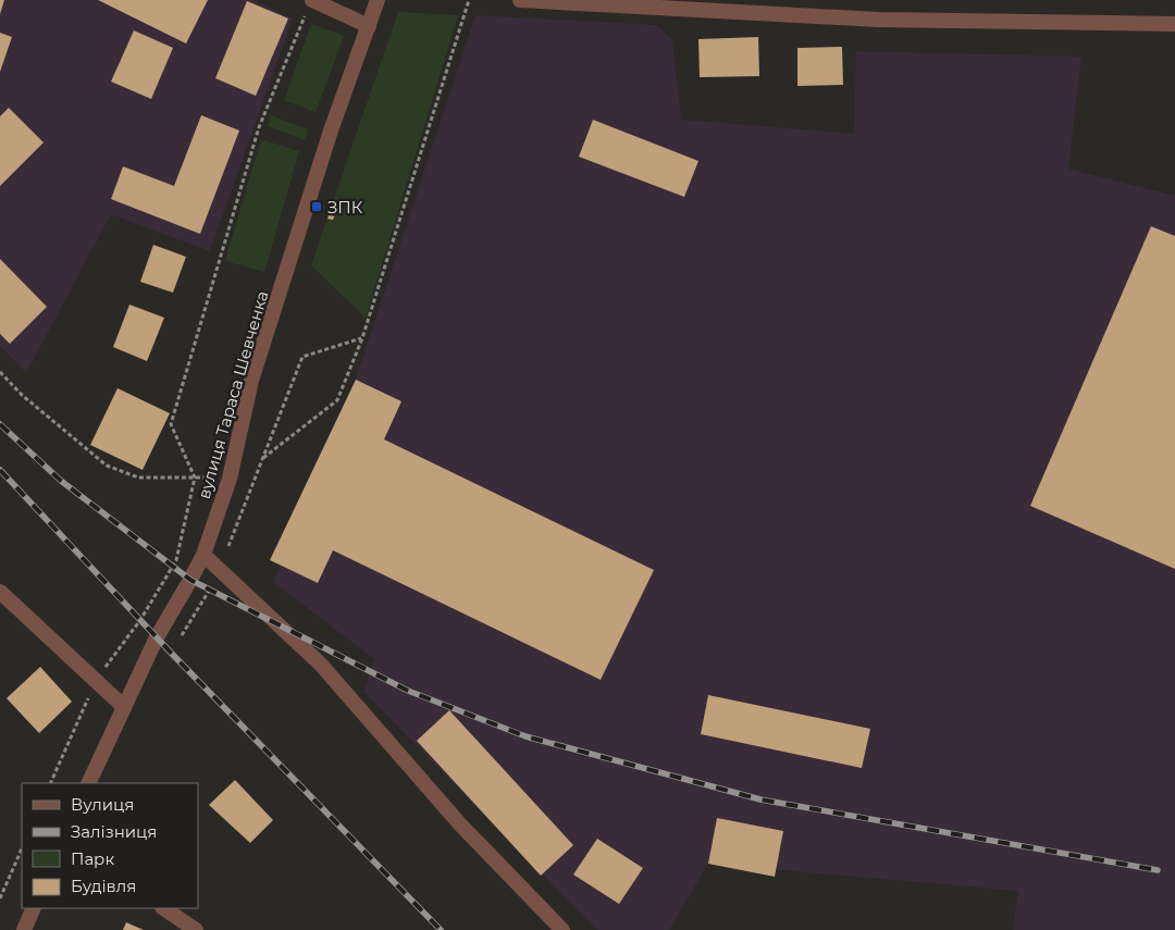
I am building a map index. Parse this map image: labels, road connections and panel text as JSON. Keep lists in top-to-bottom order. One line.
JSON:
{"streets":{"street":["вулиця Тараса Шевченка"]},"places":{"transit":["ЗПК"]},"legend":["Вулиця","Залізниця","Парк","Будівля"]}
